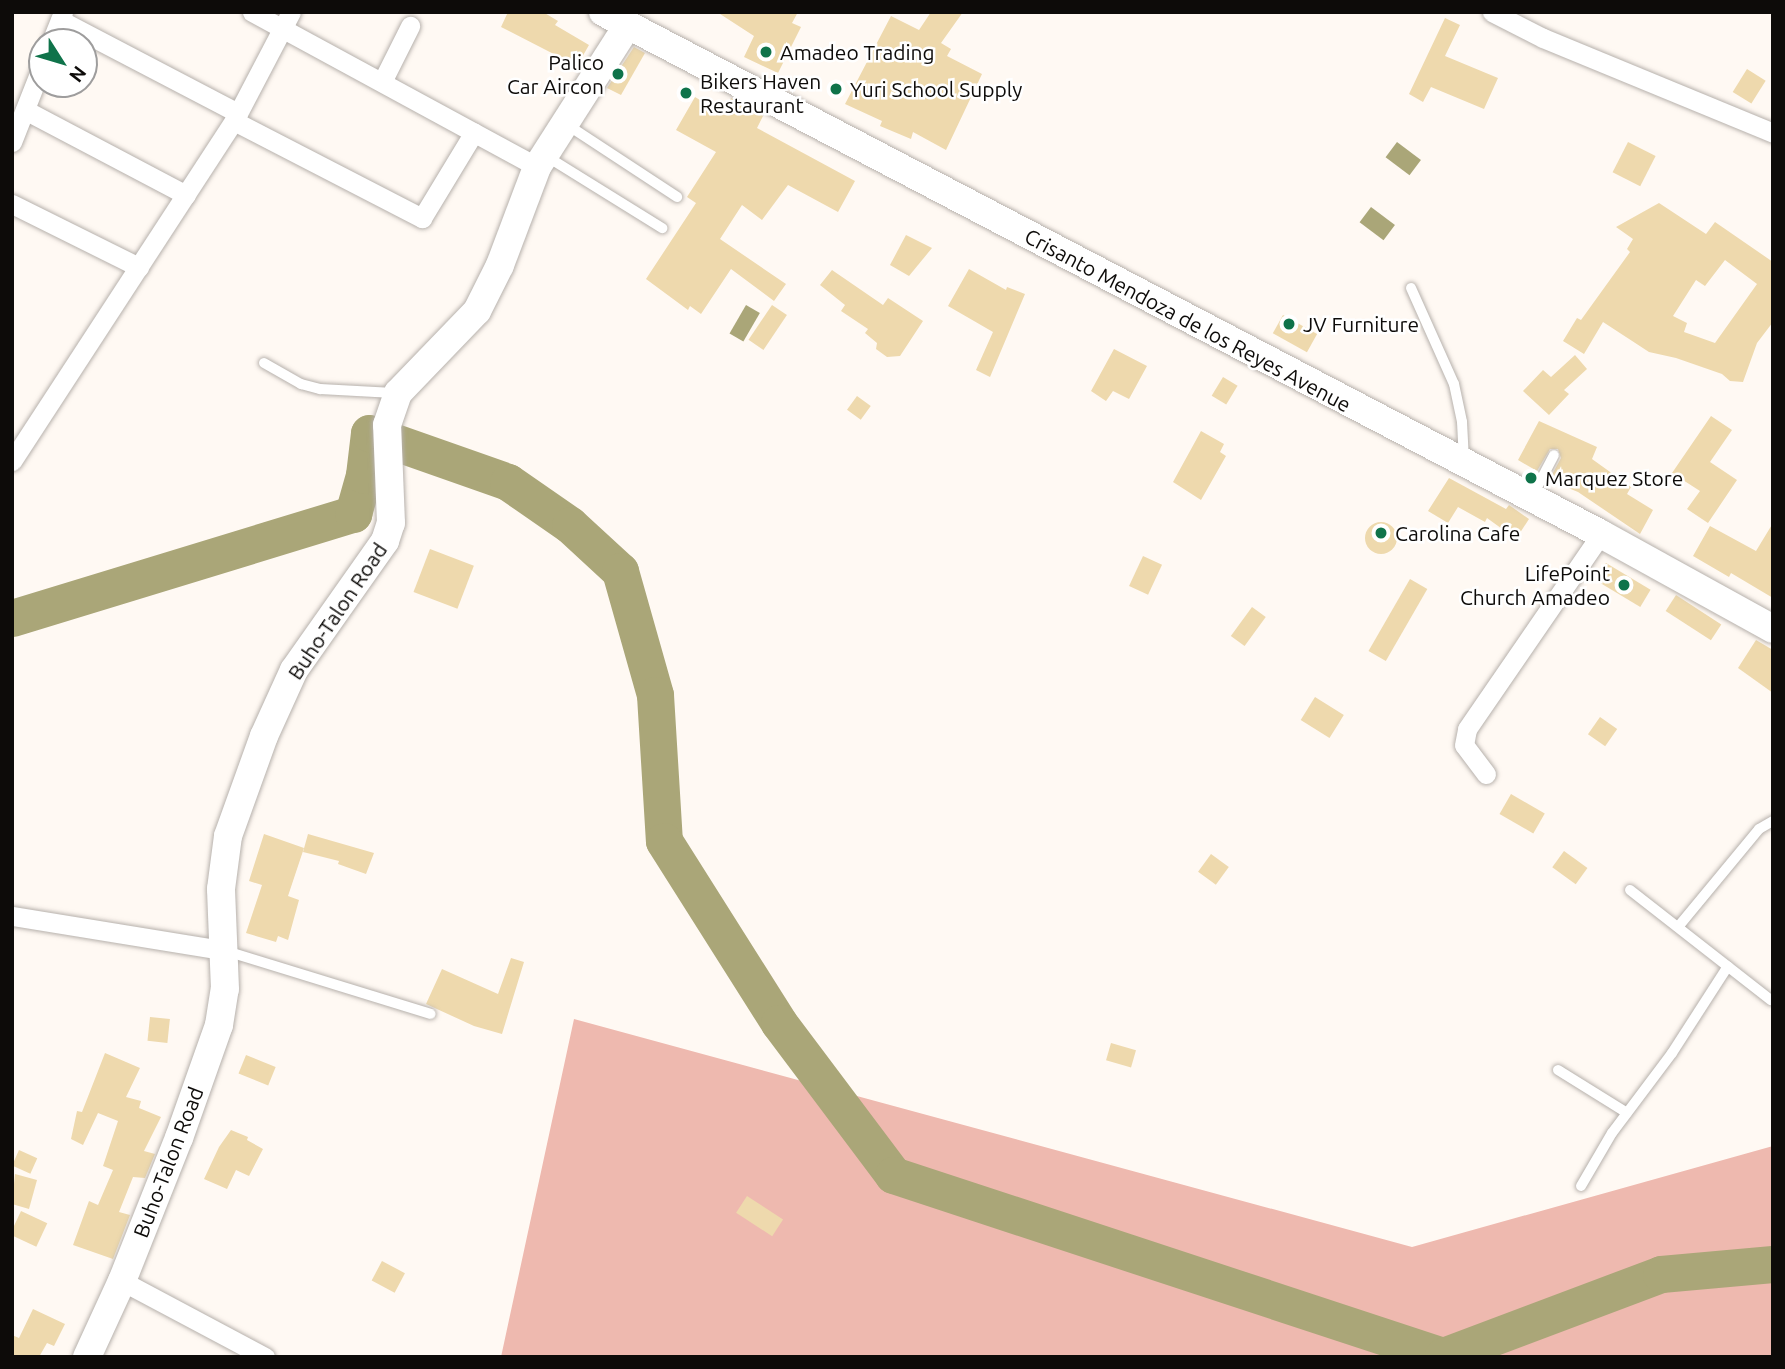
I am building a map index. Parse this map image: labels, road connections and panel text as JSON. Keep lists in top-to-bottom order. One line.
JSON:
{"streets":{"street":["Crisanto Mendoza de los Reyes Avenue","Buho-Talon Road"]},"crossings":[["Crisanto Mendoza de los Reyes Avenue","Buho-Talon Road"]],"places":["Amadeo Trading","Palico Car Aircon","Yuri School Supply","Bikers Haven Restaurant","JV Furniture","Marquez Store","Carolina Cafe","LifePoint Church Amadeo"],"north":"bottom right"}
